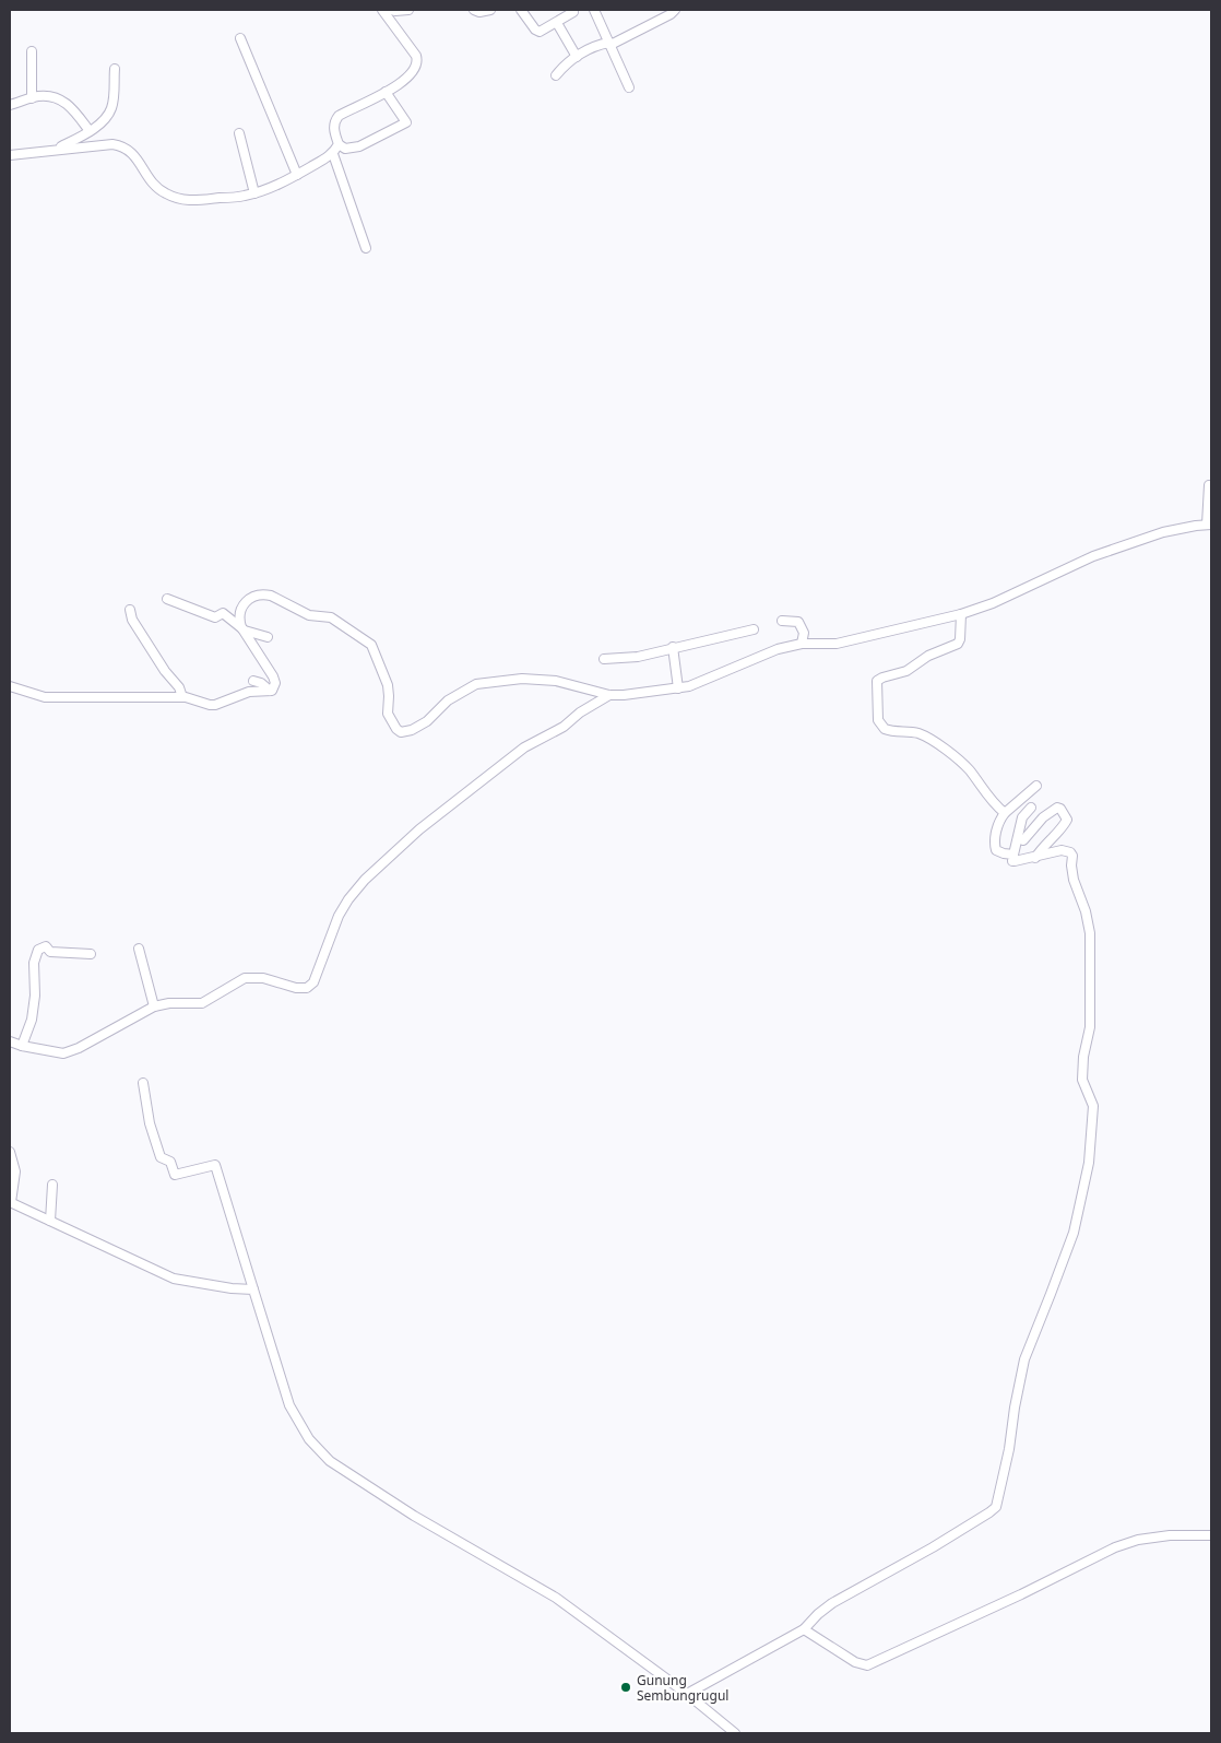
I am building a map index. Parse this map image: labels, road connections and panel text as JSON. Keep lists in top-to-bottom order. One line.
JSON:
{"places":["Gunung Sembungrugul"]}
